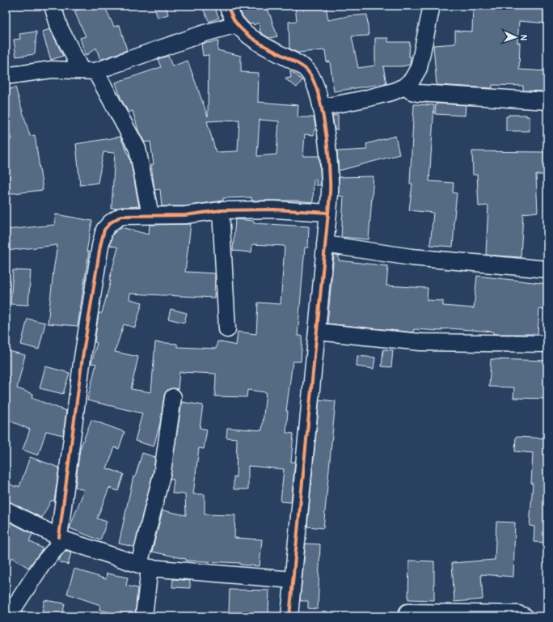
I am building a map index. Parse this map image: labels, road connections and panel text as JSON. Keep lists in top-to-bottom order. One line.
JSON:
{"north":"right"}
